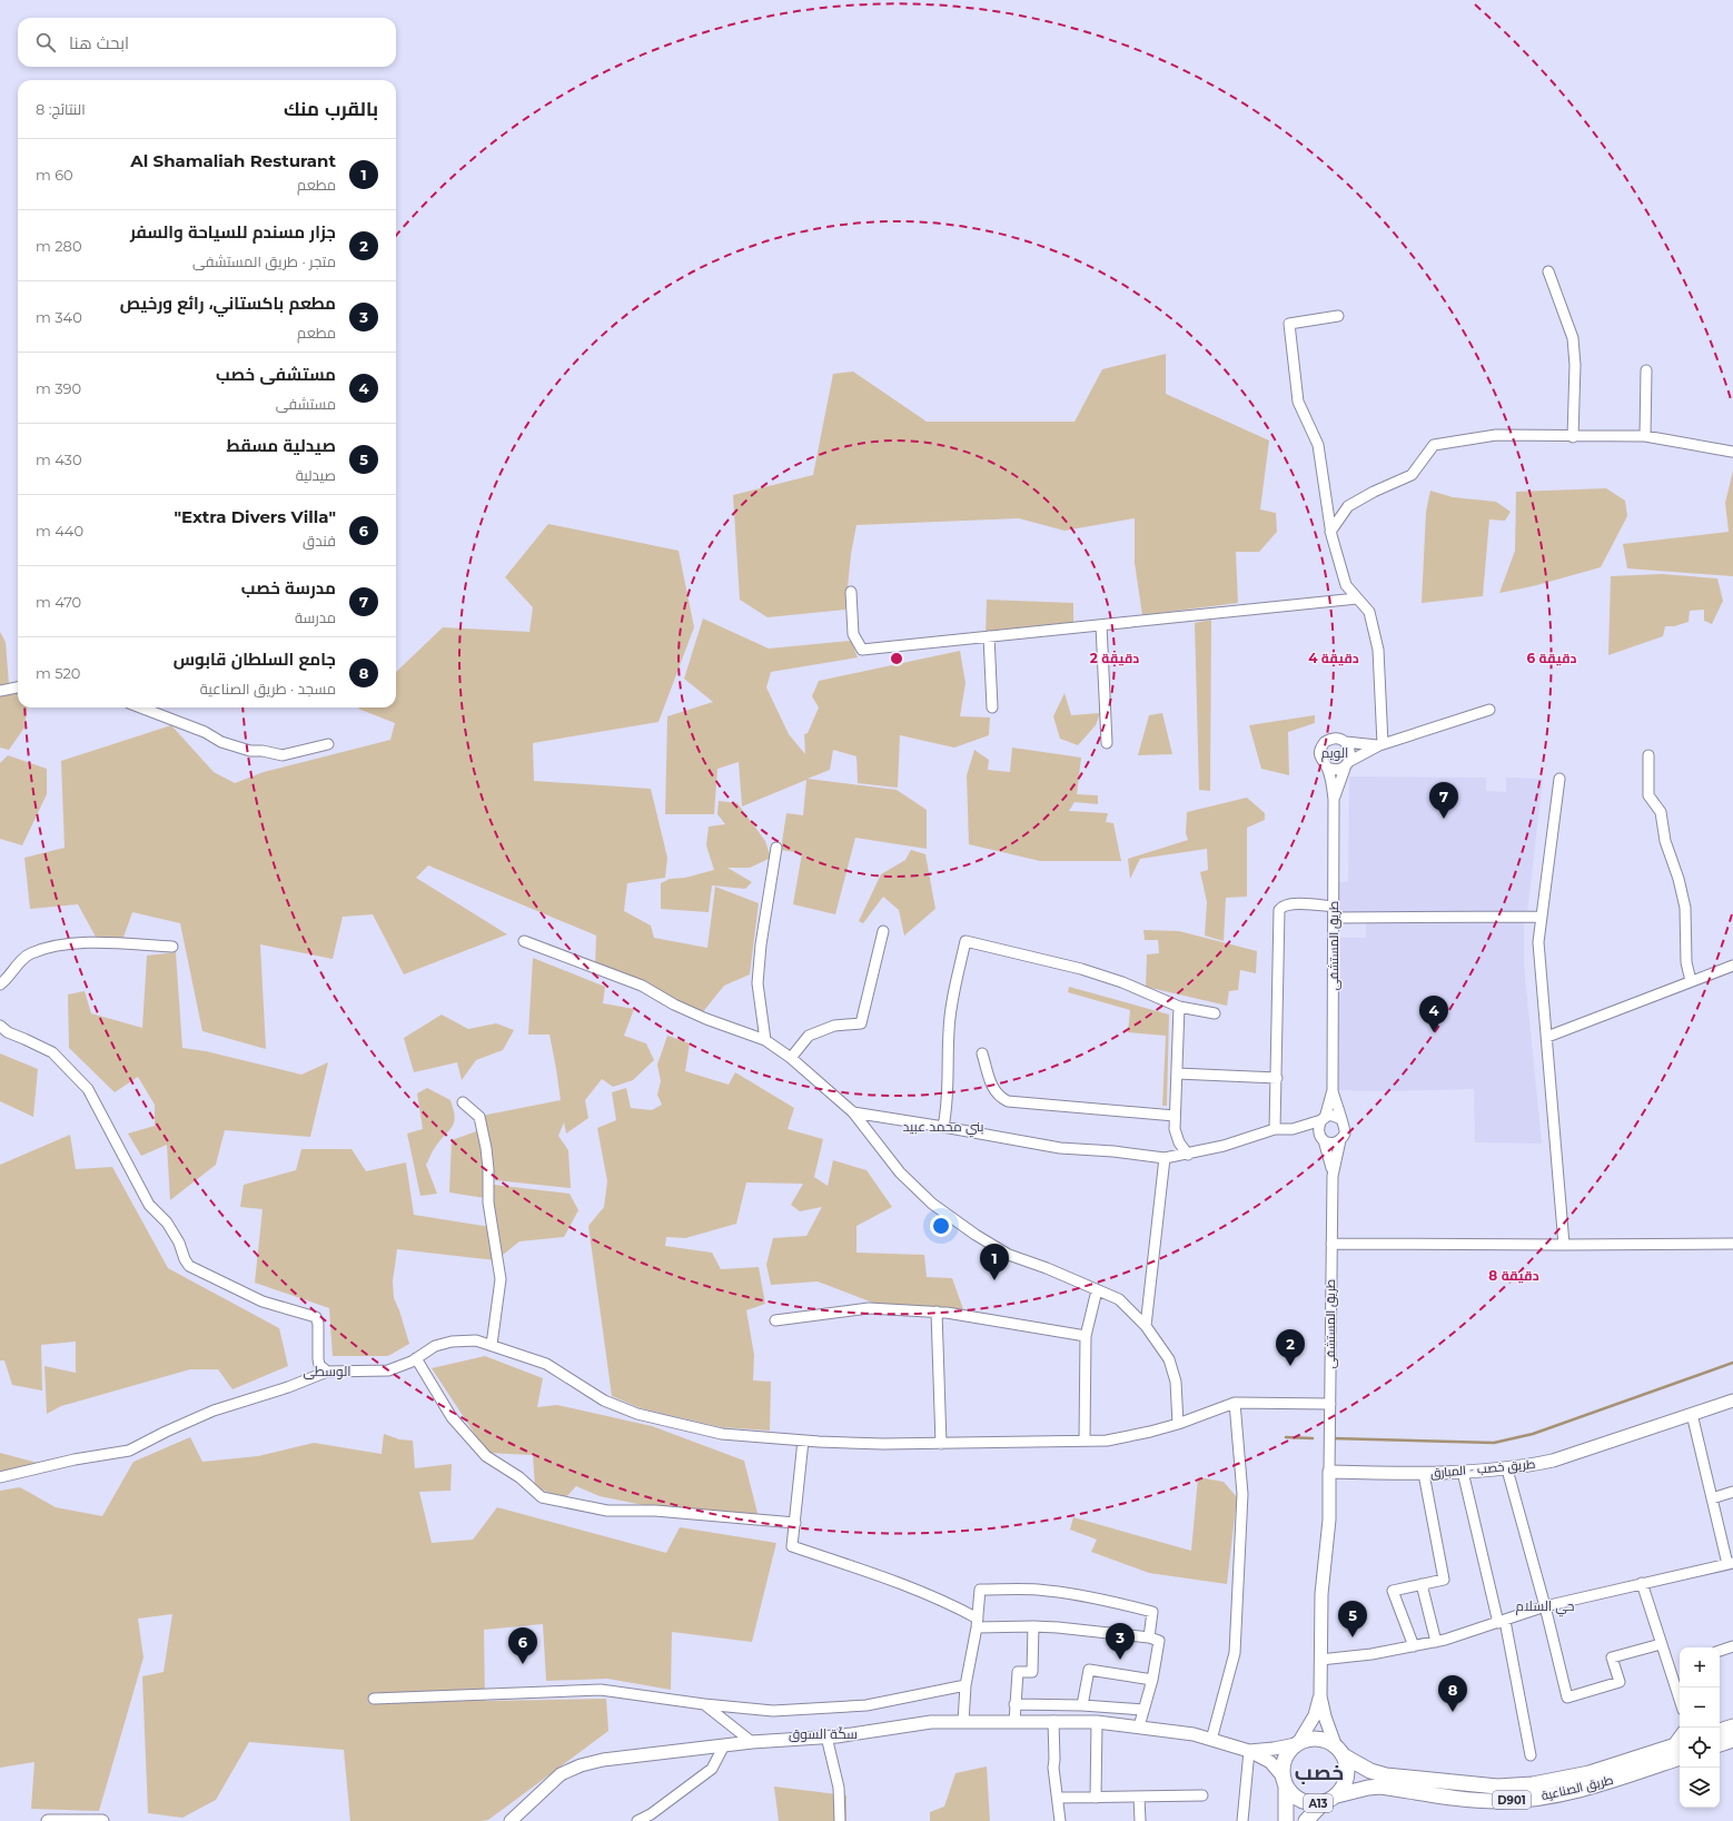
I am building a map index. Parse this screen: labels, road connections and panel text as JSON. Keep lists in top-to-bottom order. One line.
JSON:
{"streets":{"highway":["طريق الصناعية","D901","A13"],"main road":["طريق خصب - المبارق"],"street":["طريق المستشفى"]},"crossings":[["طريق المستشفى","طريق خصب - المبارق"],["طريق الصناعية","A13"]],"districts":["الويم","بني محمد عبيد","الوسطى","حي السلام","سكّة السوق","خصب"],"page":{"search":"ابحث هنا","heading":["بالقرب منك","النتائج: 8"],"list":[{"mark":"1","name":"Al Shamaliah Resturant","note":"مطعم","value":"60 m"},{"mark":"2","name":"جزار مسندم للسياحة والسفر","note":"متجر · طريق المستشفى","value":"280 m"},{"mark":"3","name":"مطعم باكستاني، رائع ورخيص","note":"مطعم","value":"340 m"},{"mark":"4","name":"مستشفى خصب","note":"مستشفى","value":"390 m"},{"mark":"5","name":"صيدلية مسقط","note":"صيدلية","value":"430 m"},{"mark":"6","name":"\"Extra Divers Villa\"","note":"فندق","value":"440 m"},{"mark":"7","name":"مدرسة خصب","note":"مدرسة","value":"470 m"},{"mark":"8","name":"جامع السلطان قابوس","note":"مسجد · طريق الصناعية","value":"520 m"}],"pins":["7","4","1","2","5","3","6","8"],"map_buttons":["+","−"]},"rings":["2 دقيقة","4 دقيقة","6 دقيقة","8 دقيقة"]}
